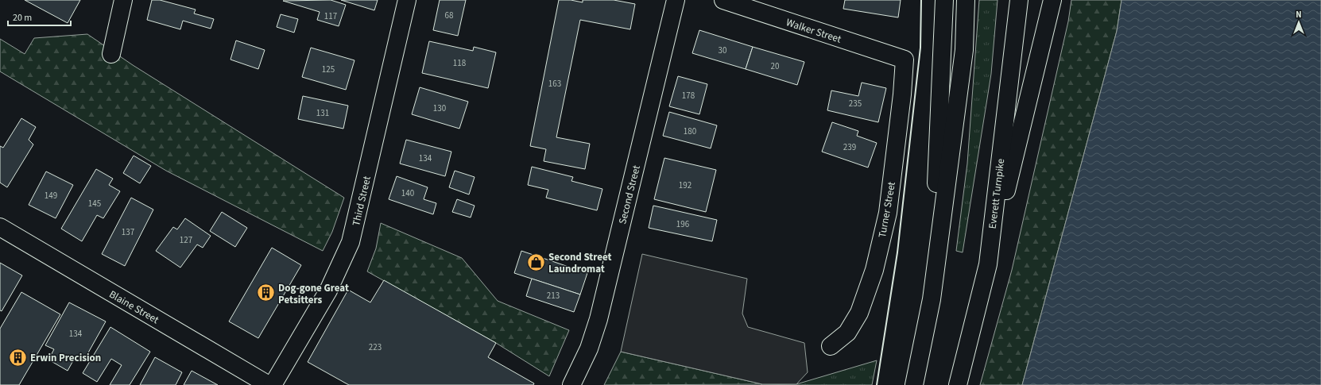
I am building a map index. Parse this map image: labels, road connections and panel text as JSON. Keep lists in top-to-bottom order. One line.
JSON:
{"streets":{"main road":["Walker Street","Everett Turnpike","Second Street","Third Street","Turner Street","Blaine Street"]},"crossings":[["Walker Street","Turner Street"]],"places":{"shop":["Second Street Laundromat"],"building":["Dog-gone Great Petsitters","Erwin Precision"]},"house_numbers":["68","117","30","118","20","125","163","178","235","130","131","180","239","134","192","140","149","145","196","137","127","213","134","223"],"scale_bar":"20 m","north":"top"}
